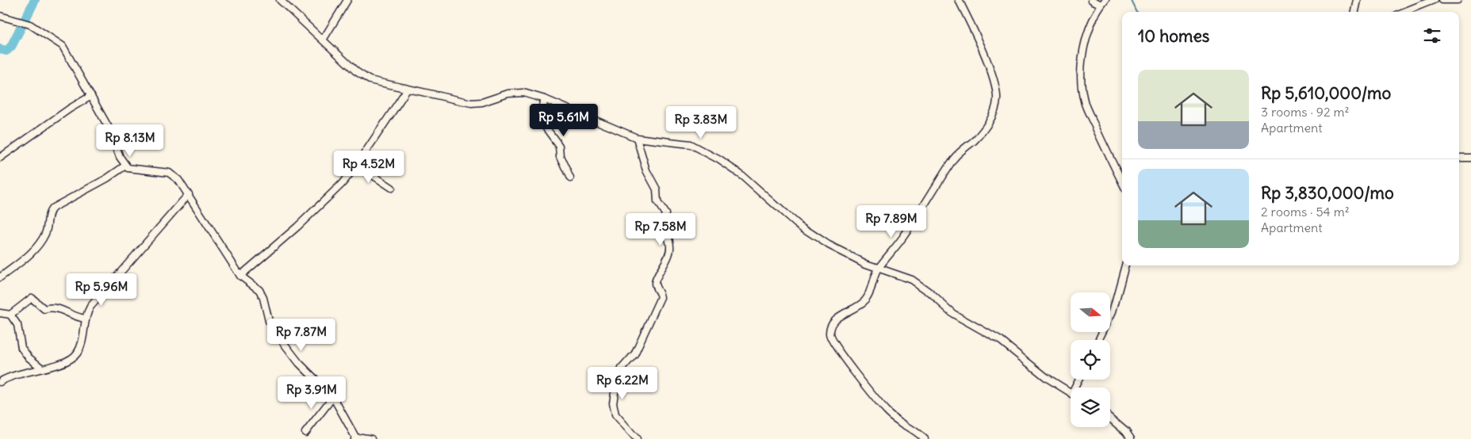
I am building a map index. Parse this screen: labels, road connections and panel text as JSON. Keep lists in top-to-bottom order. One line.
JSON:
{"north":"right","page":{"heading":"10 homes","list":[{"name":"Rp 5,610,000/mo","note":"3 rooms · 92 m² · Apartment"},{"name":"Rp 3,830,000/mo","note":"2 rooms · 54 m² · Apartment"}],"price":["Rp 5.61M","Rp 3.83M","Rp 8.13M","Rp 4.52M","Rp 7.89M","Rp 7.58M","Rp 5.96M","Rp 7.87M","Rp 6.22M","Rp 3.91M"]}}
